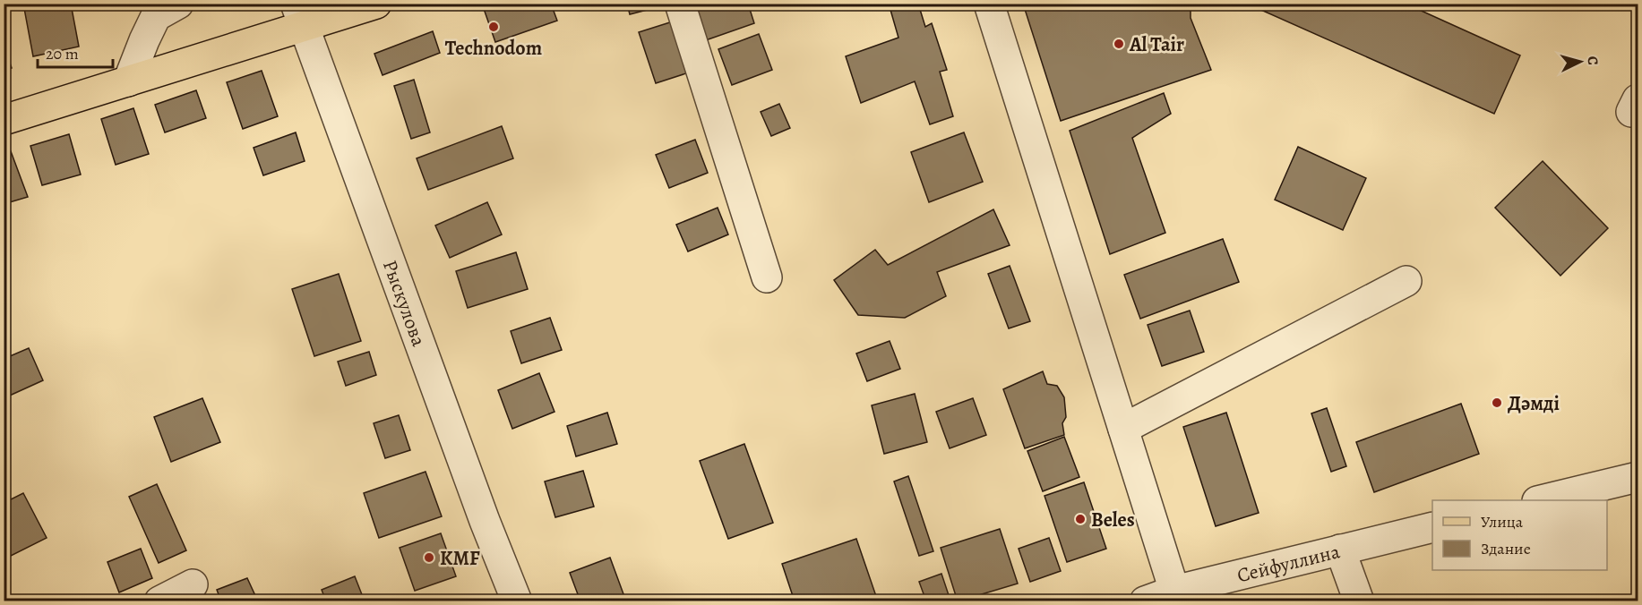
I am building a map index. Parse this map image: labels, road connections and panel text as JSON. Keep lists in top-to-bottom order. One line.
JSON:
{"streets":{"street":["Рыскулова","Сейфуллина"]},"places":["Technodom","Al Tair","Дәмді","Beles","KMF"],"legend":["Улица","Здание"],"scale_bar":"20 m","north":"right"}
